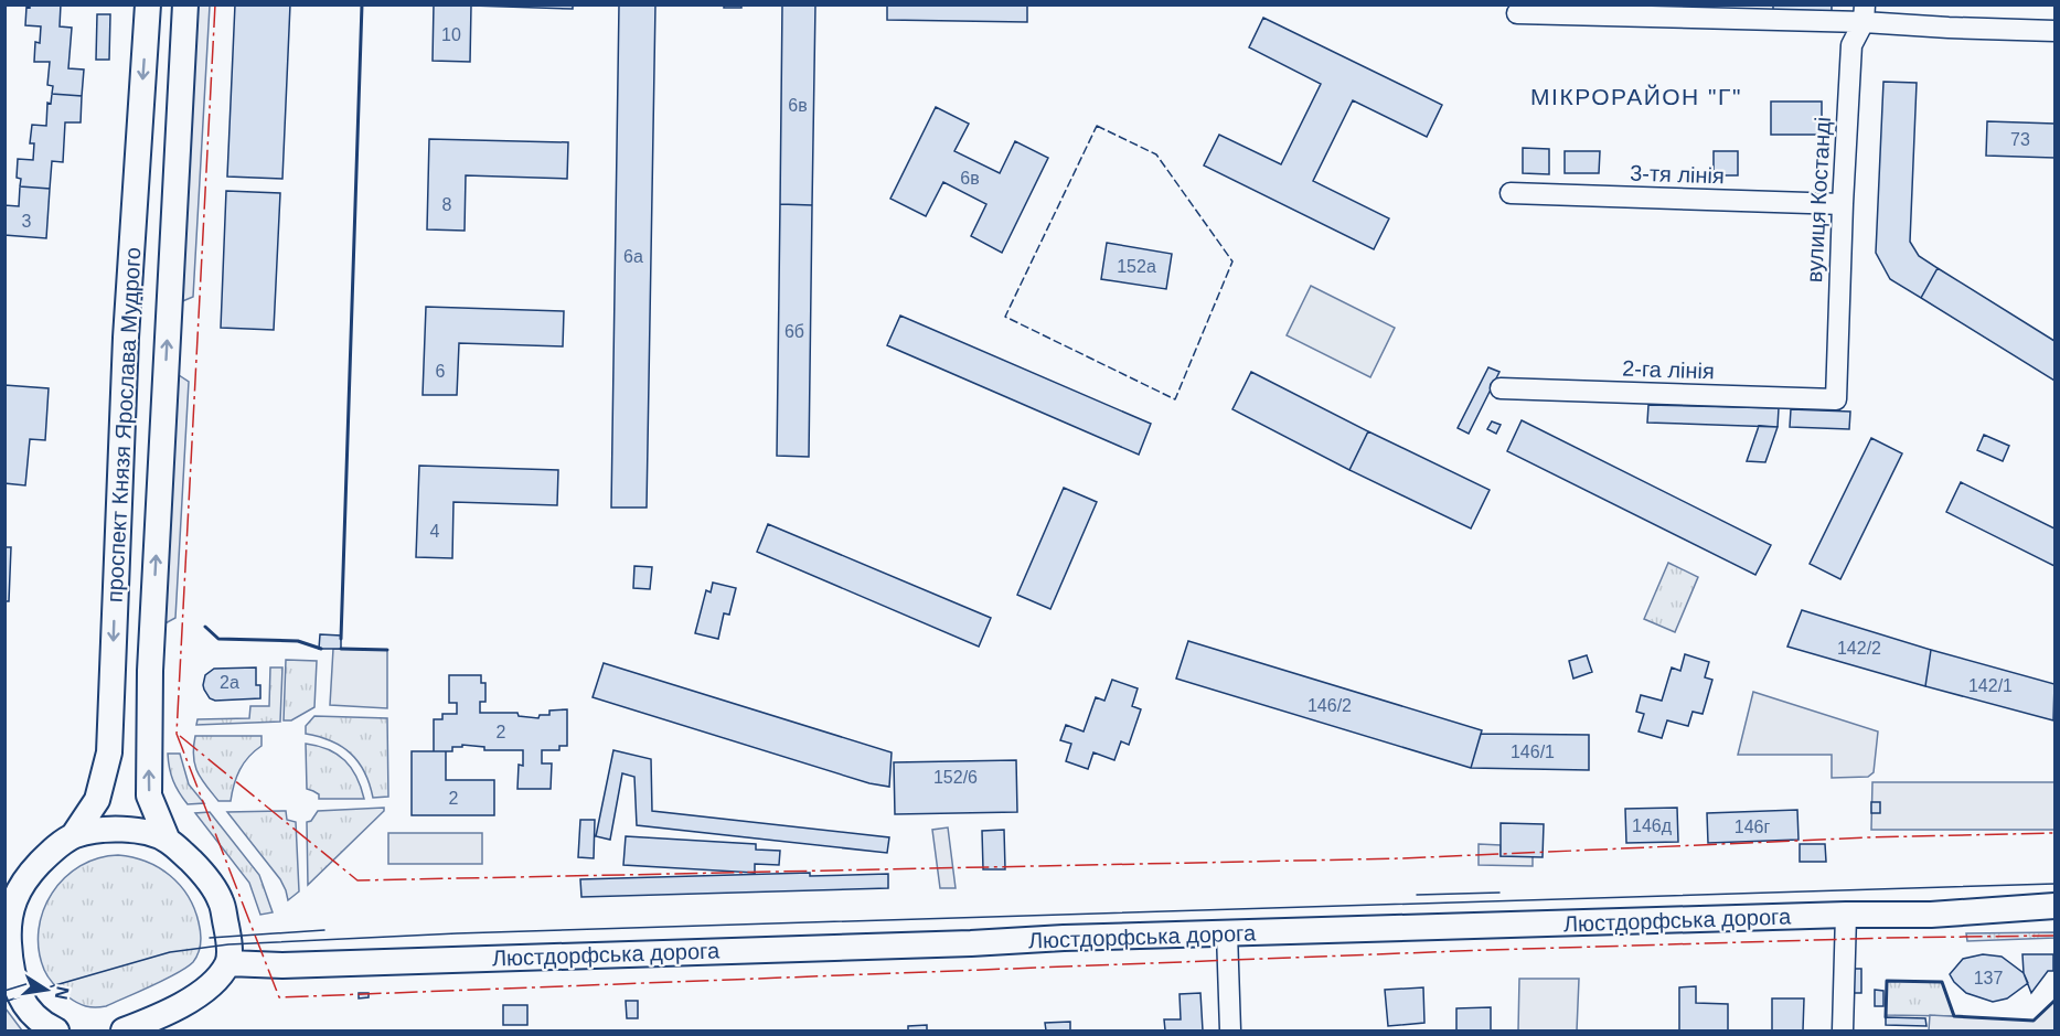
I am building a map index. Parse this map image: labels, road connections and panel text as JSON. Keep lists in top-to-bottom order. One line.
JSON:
{"streets":{"main road":["проспект Князя Ярослава Мудрого","Люстдорфська дорога"],"street":["3-тя лінія","вулиця Костанді","2-га лінія"]},"crossings":[["3-тя лінія","вулиця Костанді"],["вулиця Костанді","2-га лінія"]],"districts":["МІКРОРАЙОН \"Г\""],"house_numbers":["10","6в","73","6в","8","3","6а","152а","6б","6","4","142/2","2а","142/1","146/2","2","146/1","152/6","2","146д","146г","137"],"north":"right"}
